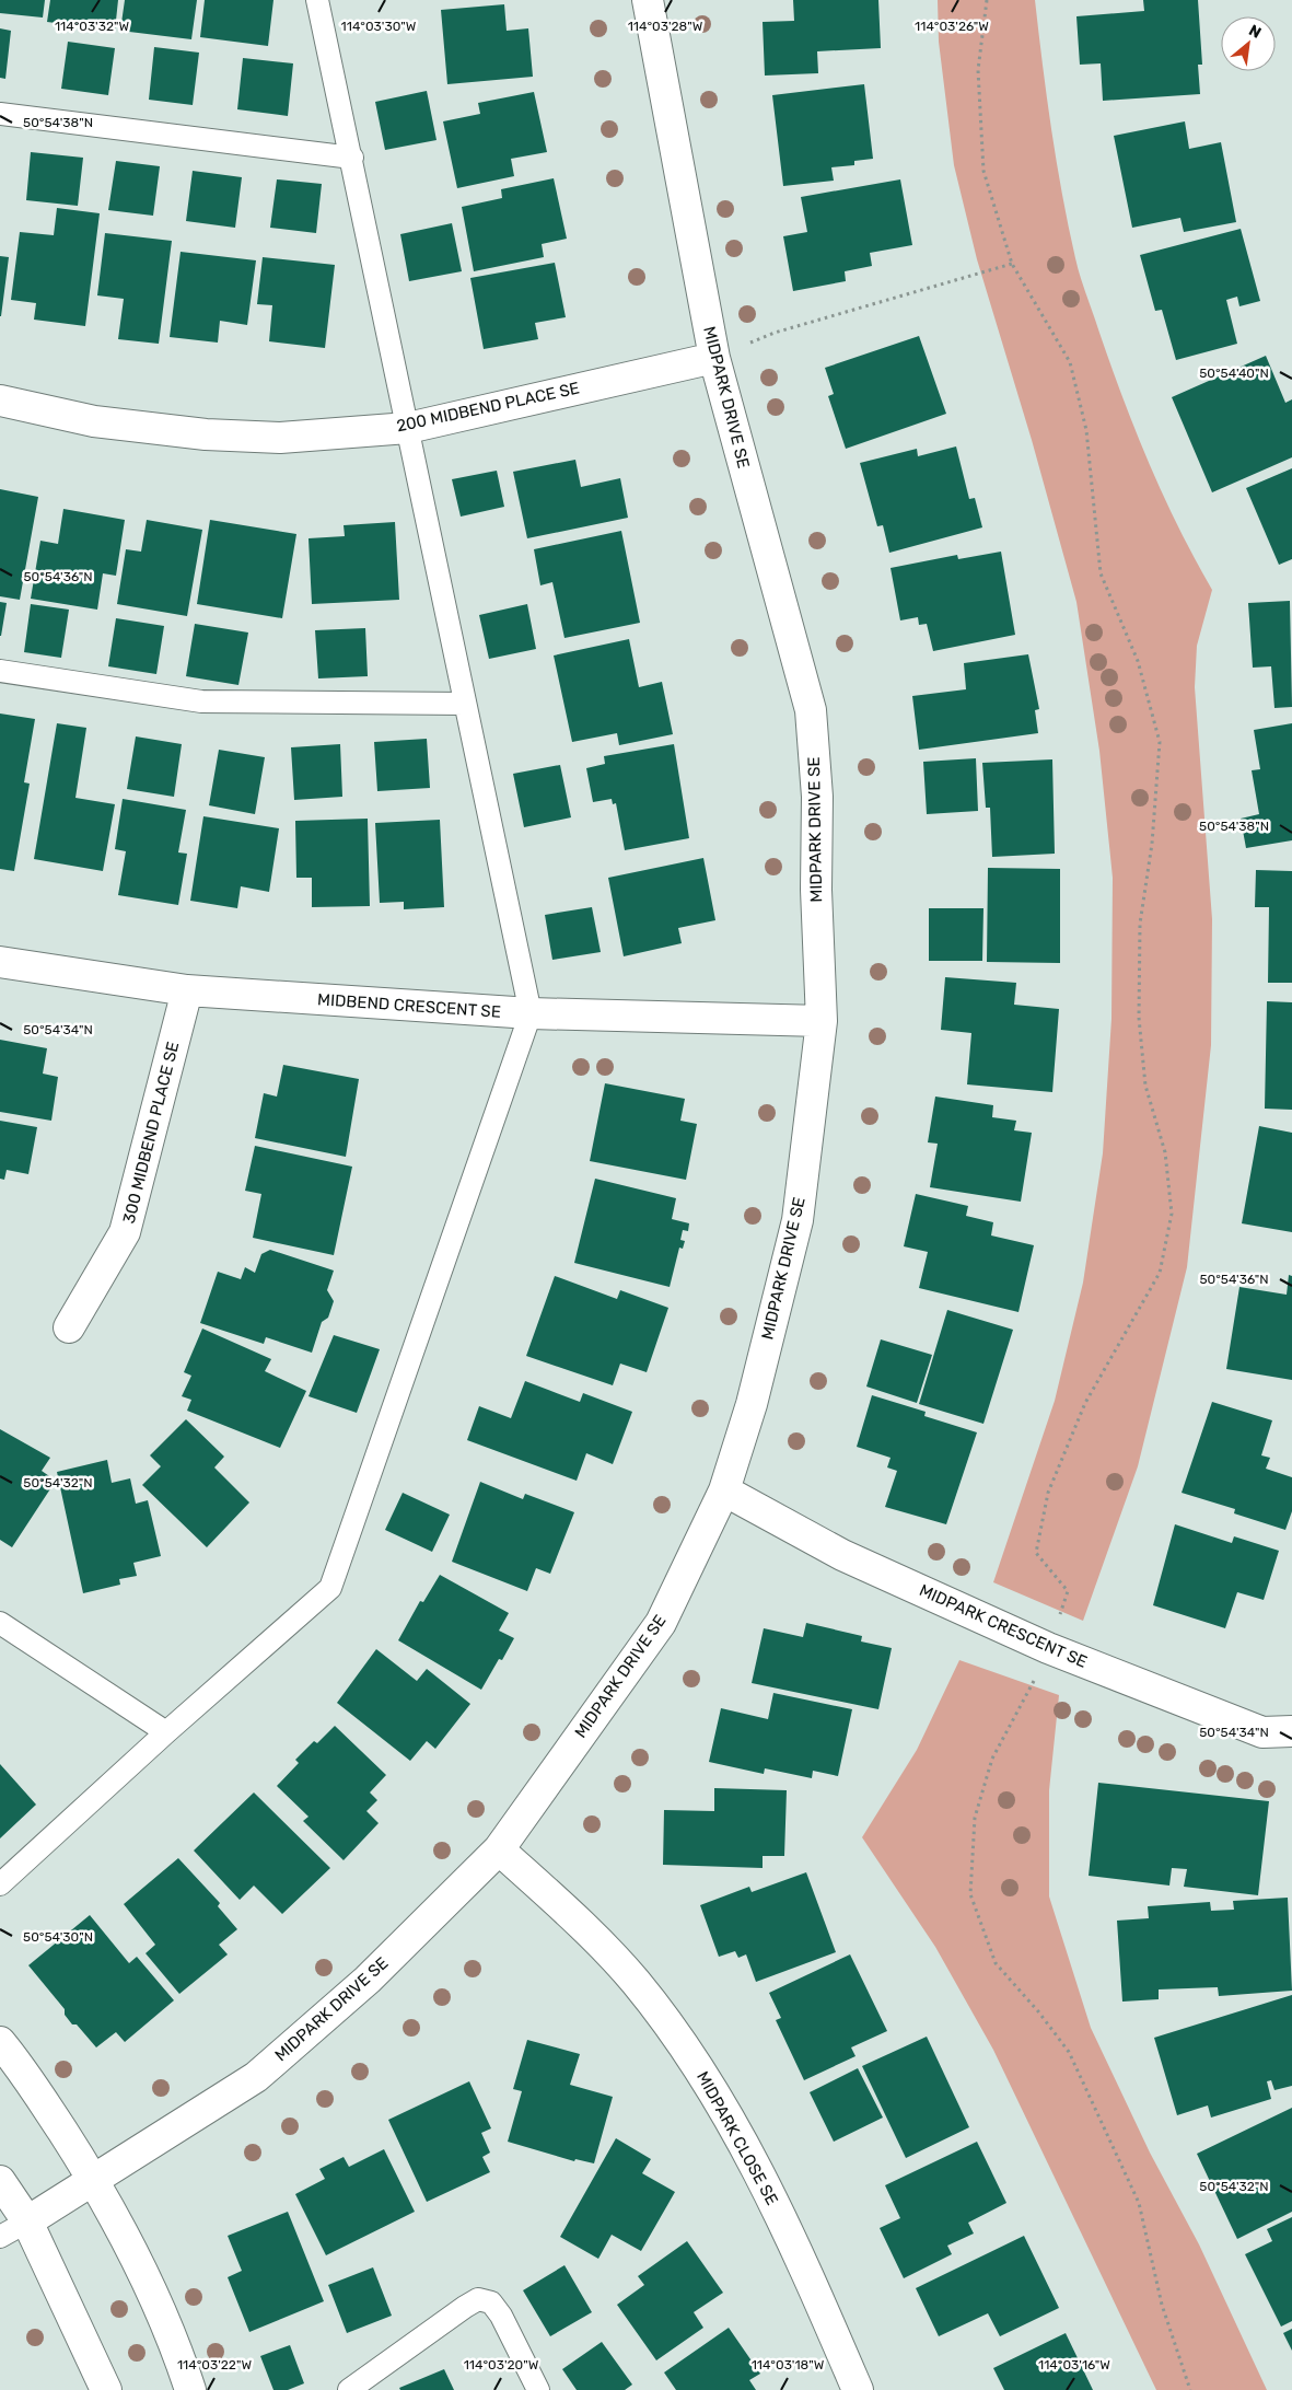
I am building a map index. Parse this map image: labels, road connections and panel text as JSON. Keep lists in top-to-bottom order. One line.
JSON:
{"streets":{"street":["MIDPARK DRIVE SE","200 MIDBEND PLACE SE","MIDBEND CRESCENT SE","300 MIDBEND PLACE SE","MIDPARK CRESCENT SE","MIDPARK CLOSE SE"]},"crossings":[["MIDPARK DRIVE SE","200 MIDBEND PLACE SE"],["MIDPARK DRIVE SE","MIDBEND CRESCENT SE"],["MIDPARK DRIVE SE","MIDPARK CRESCENT SE"],["MIDPARK DRIVE SE","MIDPARK CLOSE SE"],["MIDBEND CRESCENT SE","300 MIDBEND PLACE SE"]],"north":"top right","coordinates":["114°03'32\"W","114°03'30\"W","114°03'28\"W","114°03'26\"W","50°54'38\"N","50°54'40\"N","50°54'36\"N","50°54'34\"N","50°54'32\"N","50°54'30\"N","114°03'22\"W","114°03'20\"W","114°03'18\"W","114°03'16\"W"]}
